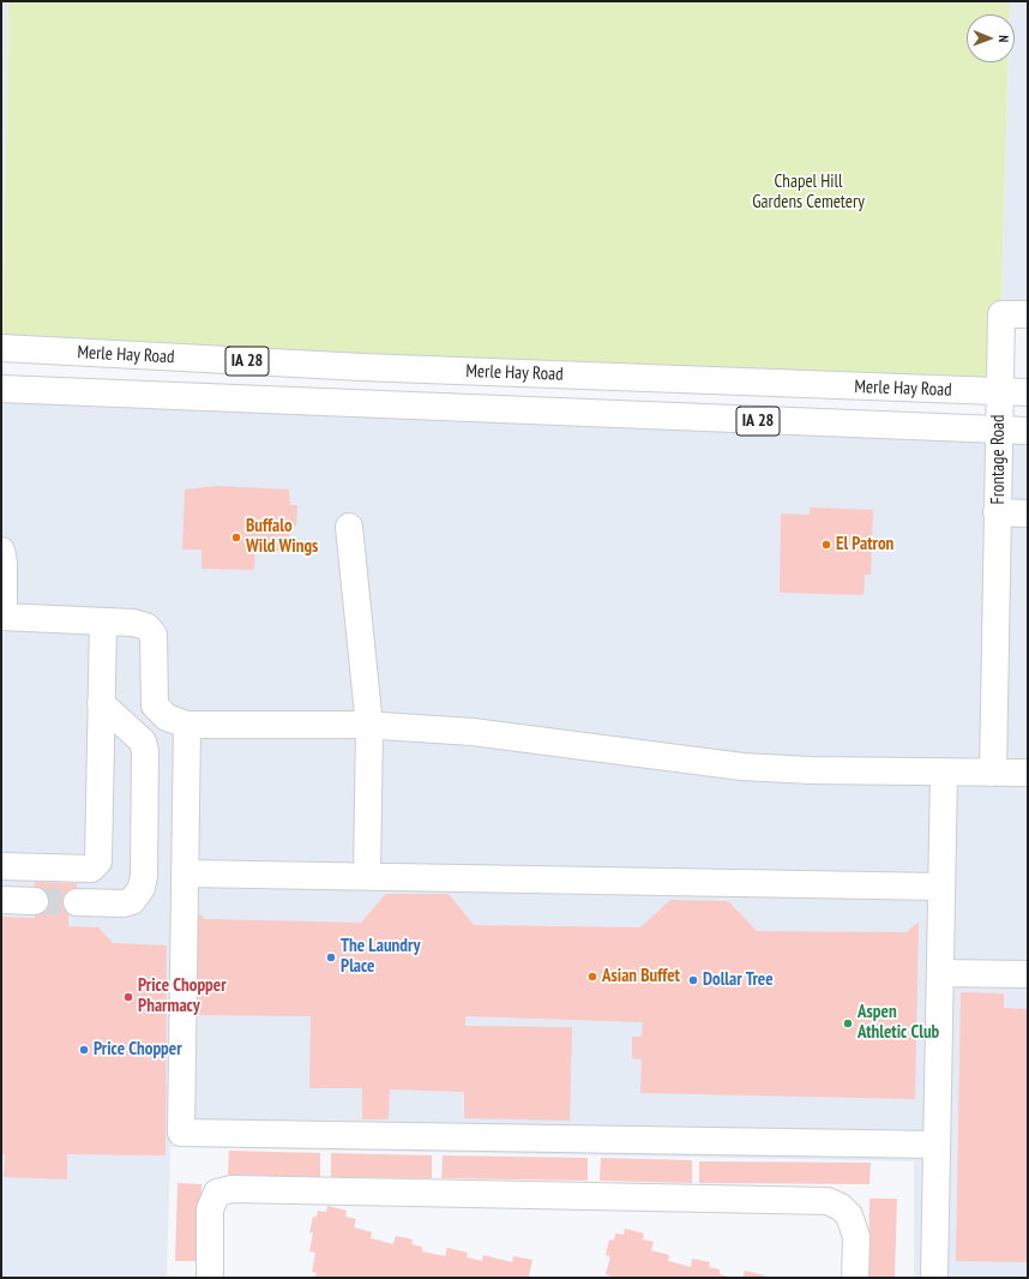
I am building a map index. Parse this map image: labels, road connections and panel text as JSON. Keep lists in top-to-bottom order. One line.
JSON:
{"streets":{"main road":["Merle Hay Road","IA 28","Frontage Road"]},"crossings":[["Merle Hay Road","Frontage Road"]],"parks":["Chapel Hill Gardens Cemetery"],"places":["Buffalo Wild Wings","El Patron","The Laundry Place","Asian Buffet","Dollar Tree","Price Chopper Pharmacy","Aspen Athletic Club","Price Chopper"],"north":"right"}
